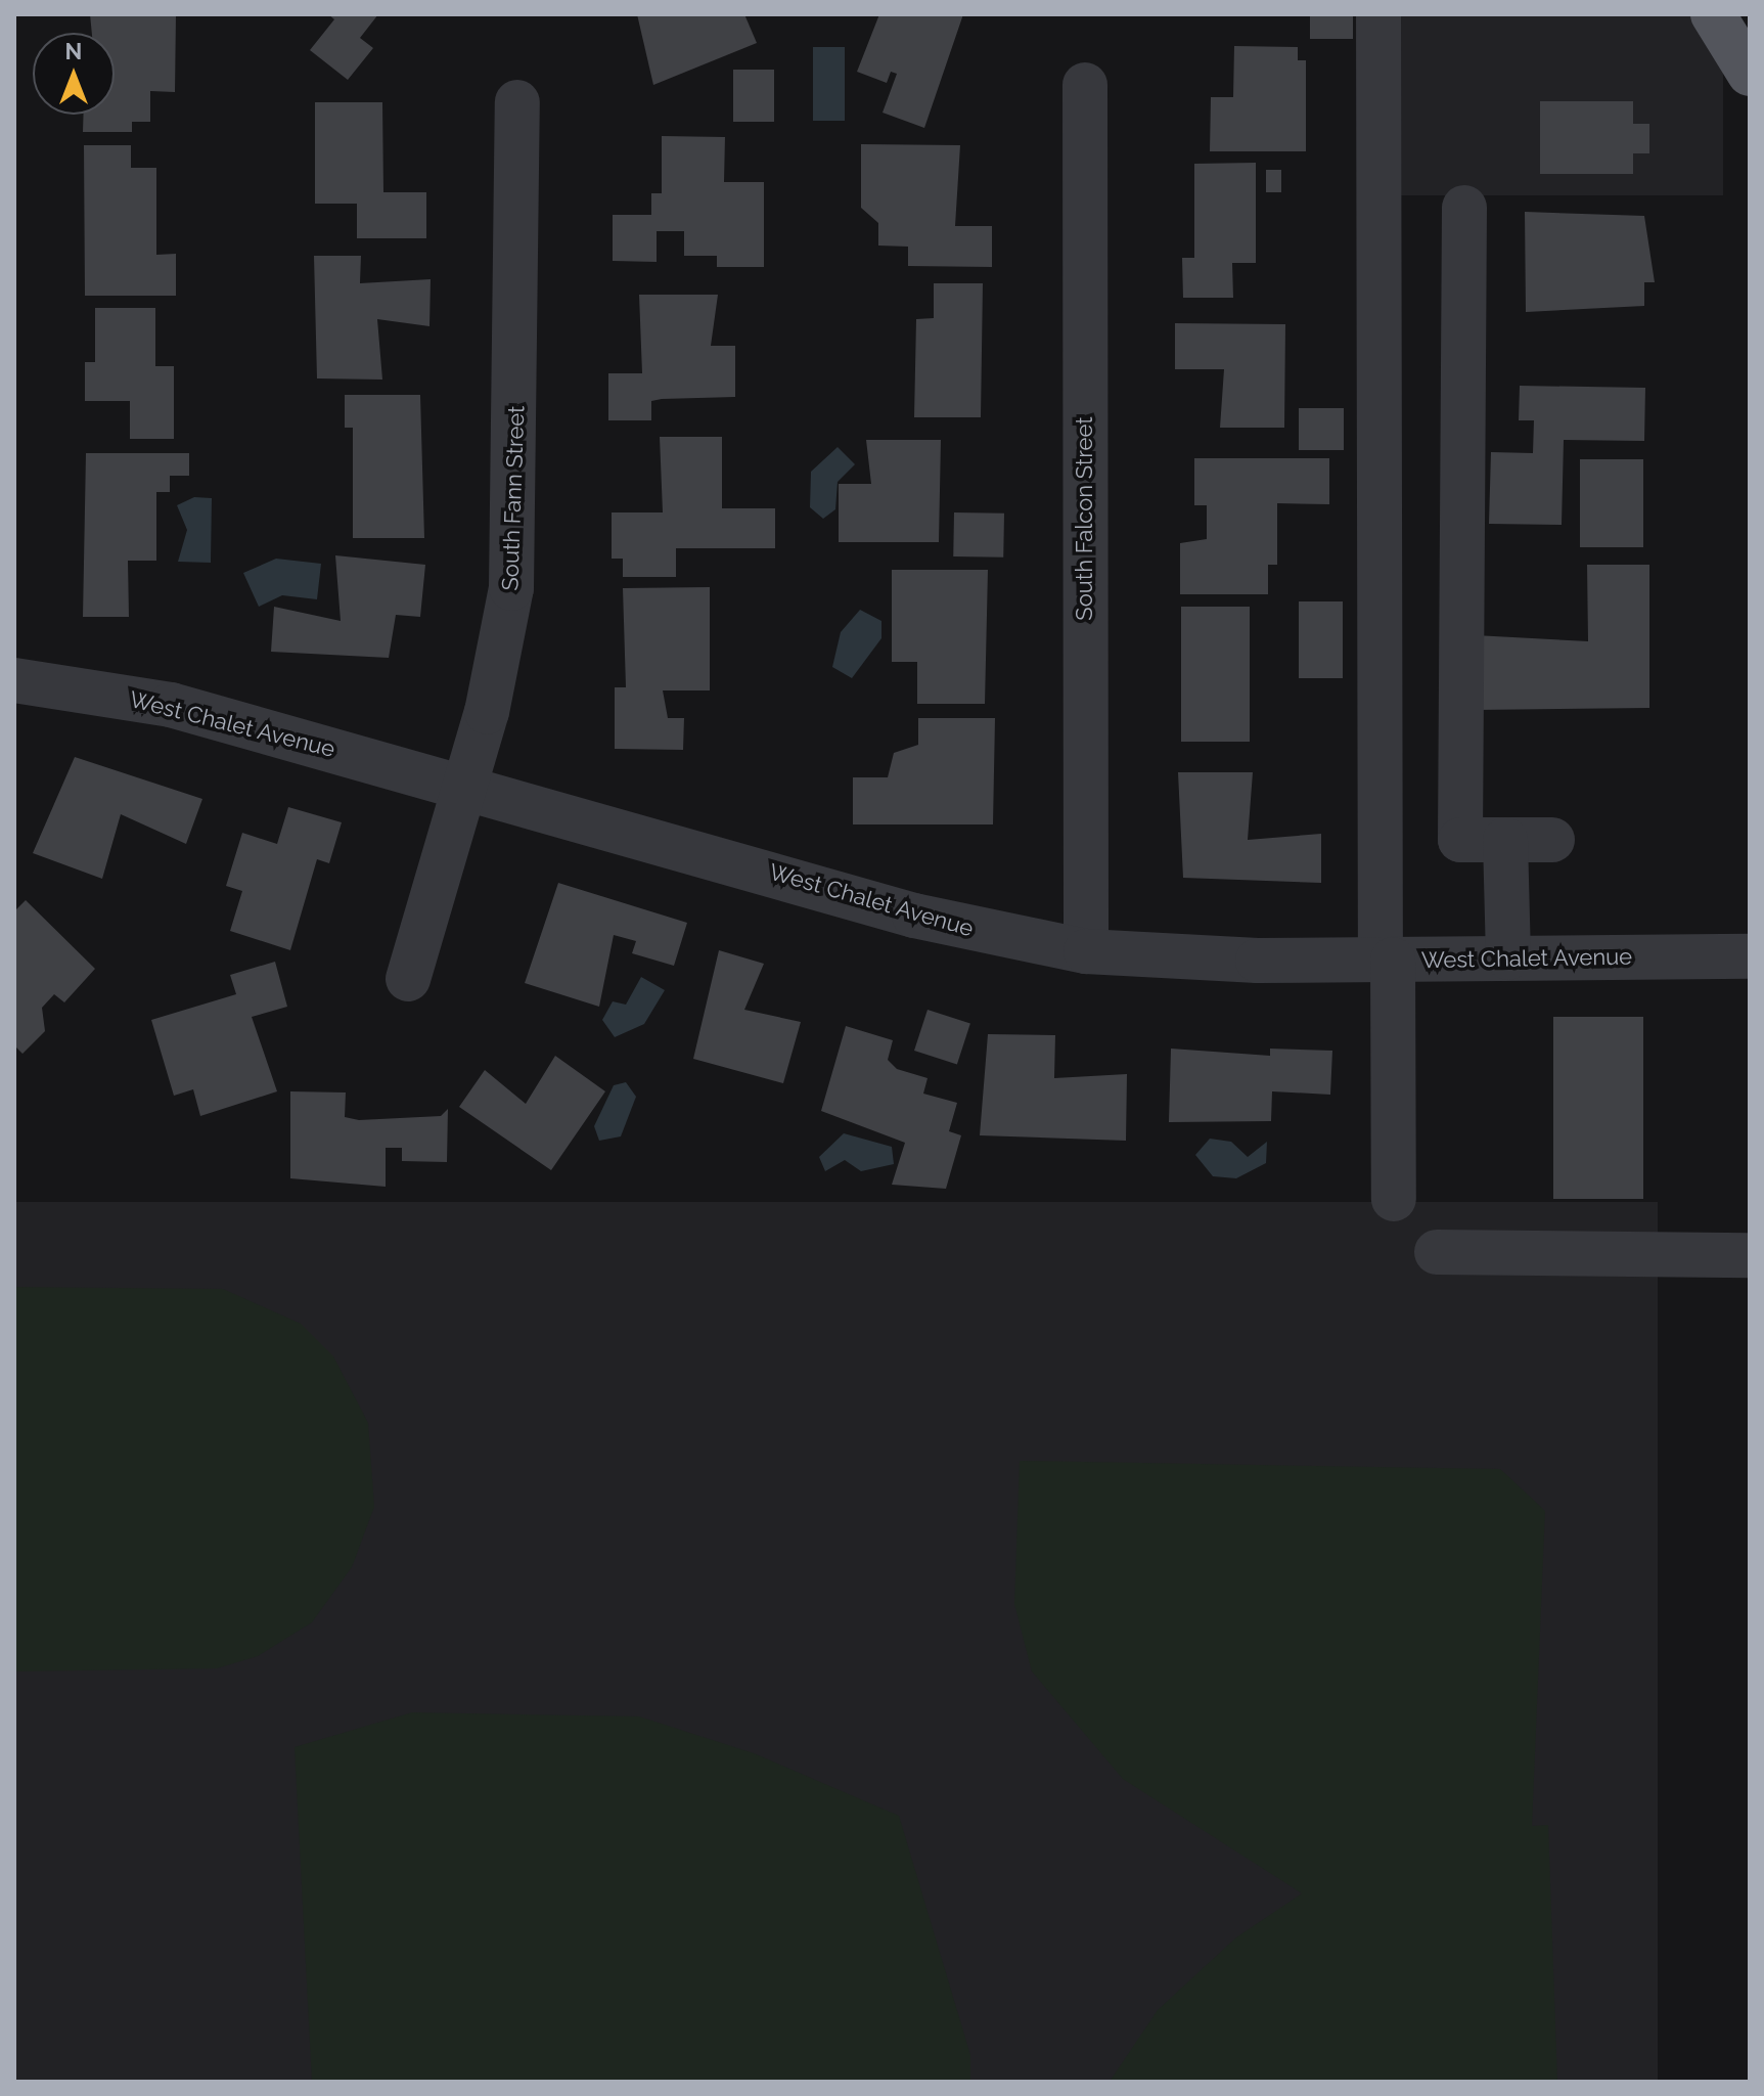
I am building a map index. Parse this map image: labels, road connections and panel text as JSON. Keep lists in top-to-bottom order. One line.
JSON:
{"streets":{"street":["South Fann Street","South Falcon Street","West Chalet Avenue"]},"crossings":[["South Fann Street","West Chalet Avenue"],["South Falcon Street","West Chalet Avenue"]],"north":"top"}
